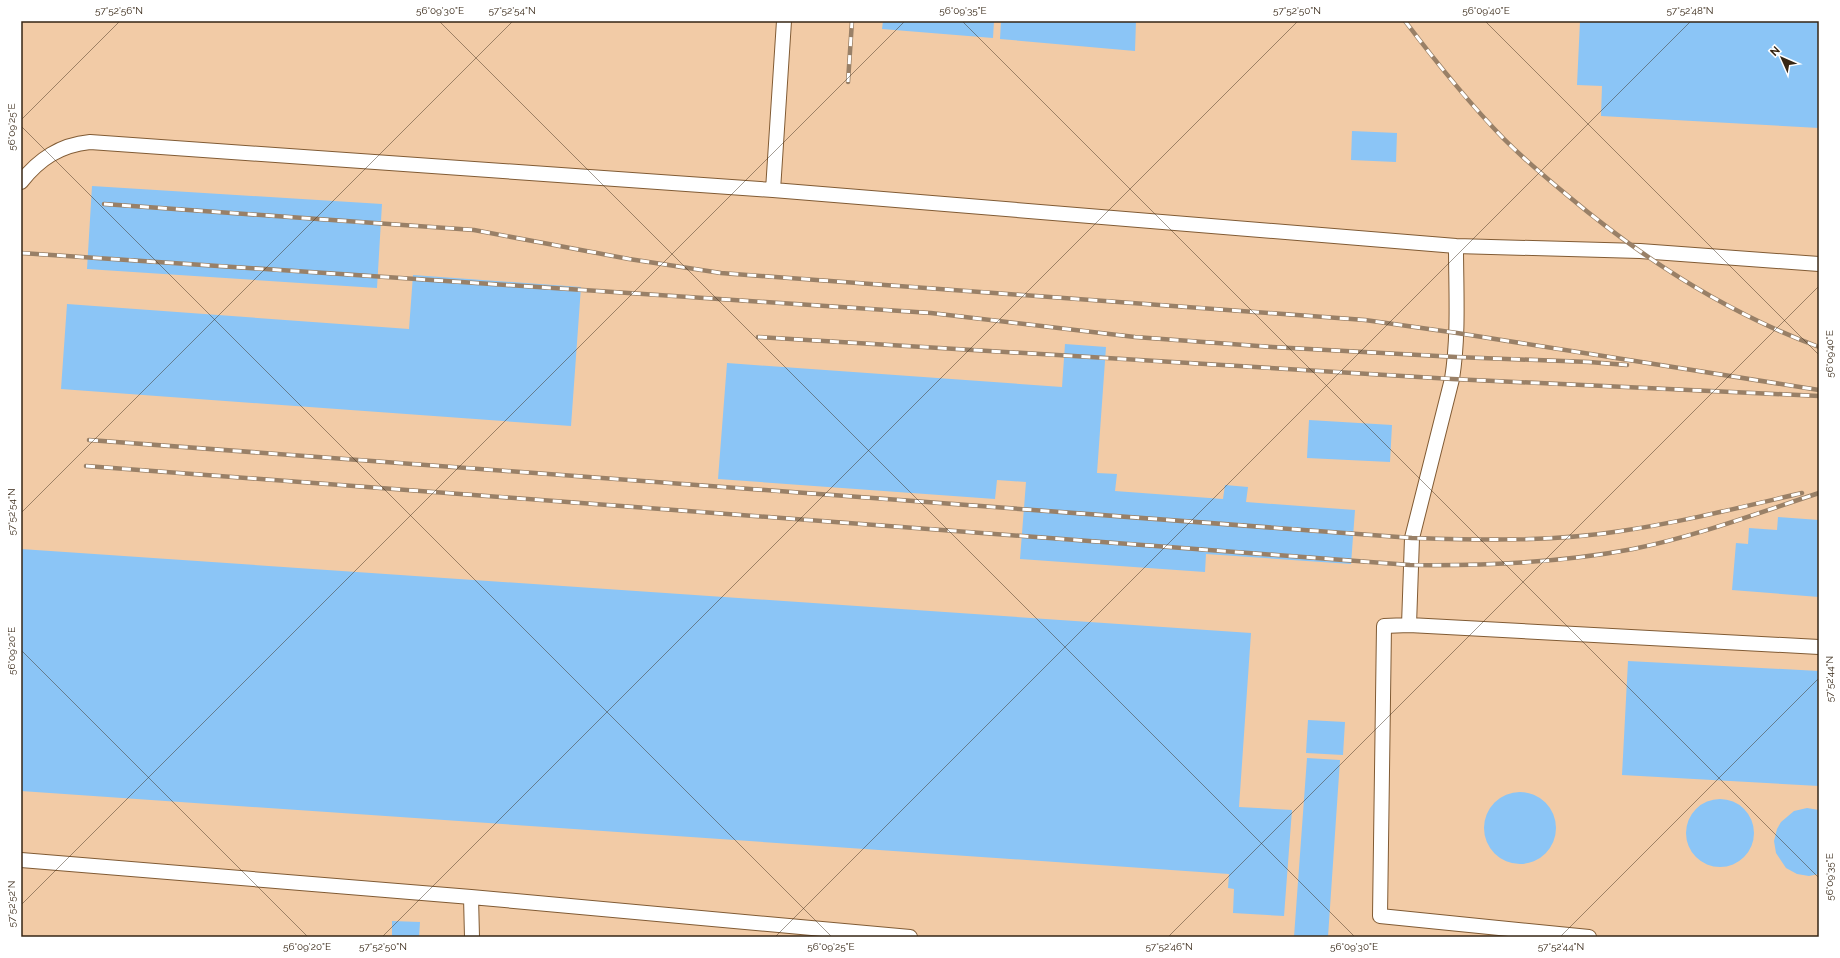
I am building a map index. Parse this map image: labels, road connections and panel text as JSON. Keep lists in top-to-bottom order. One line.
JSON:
{"north":"top left","coordinates":["57°52'56\"N","56°09'30\"E","57°52'54\"N","56°09'35\"E","57°52'50\"N","56°09'40\"E","57°52'48\"N","56°09'25\"E","56°09'20\"E","57°52'44\"N","57°52'52\"N","57°52'46\"N"]}
